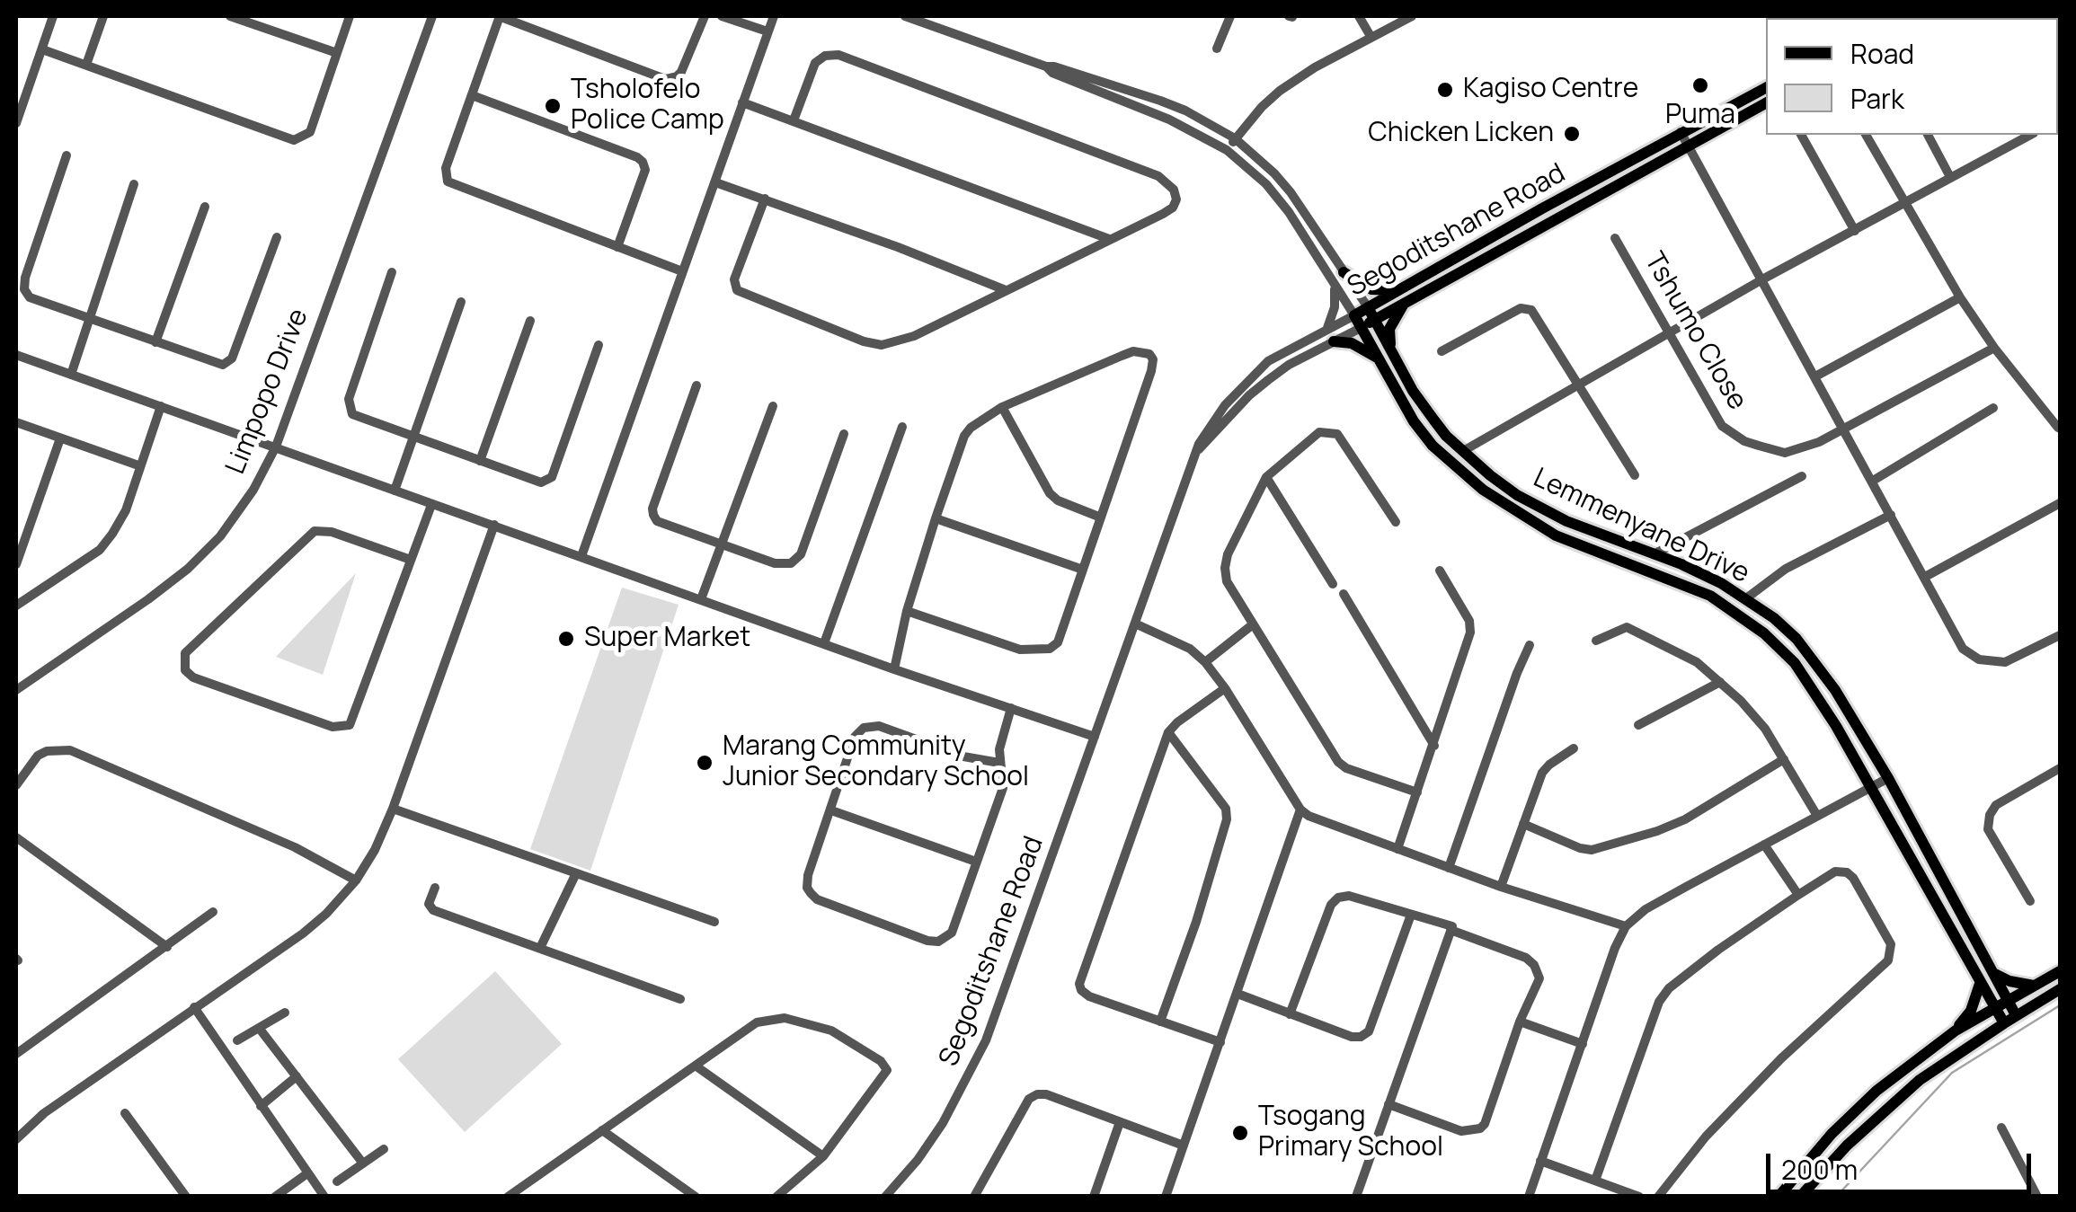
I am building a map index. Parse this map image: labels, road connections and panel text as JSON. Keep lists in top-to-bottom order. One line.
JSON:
{"streets":{"main road":["Segoditshane Road","Lemmenyane Drive"],"street":["Tshumo Close","Limpopo Drive"]},"crossings":[["Segoditshane Road","Lemmenyane Drive"]],"places":["Puma","Kagiso Centre","Tsholofelo Police Camp","Chicken Licken","Super Market","Marang Community Junior Secondary School","Tsogang Primary School"],"legend":["Road","Park"],"scale_bar":"200 m"}
